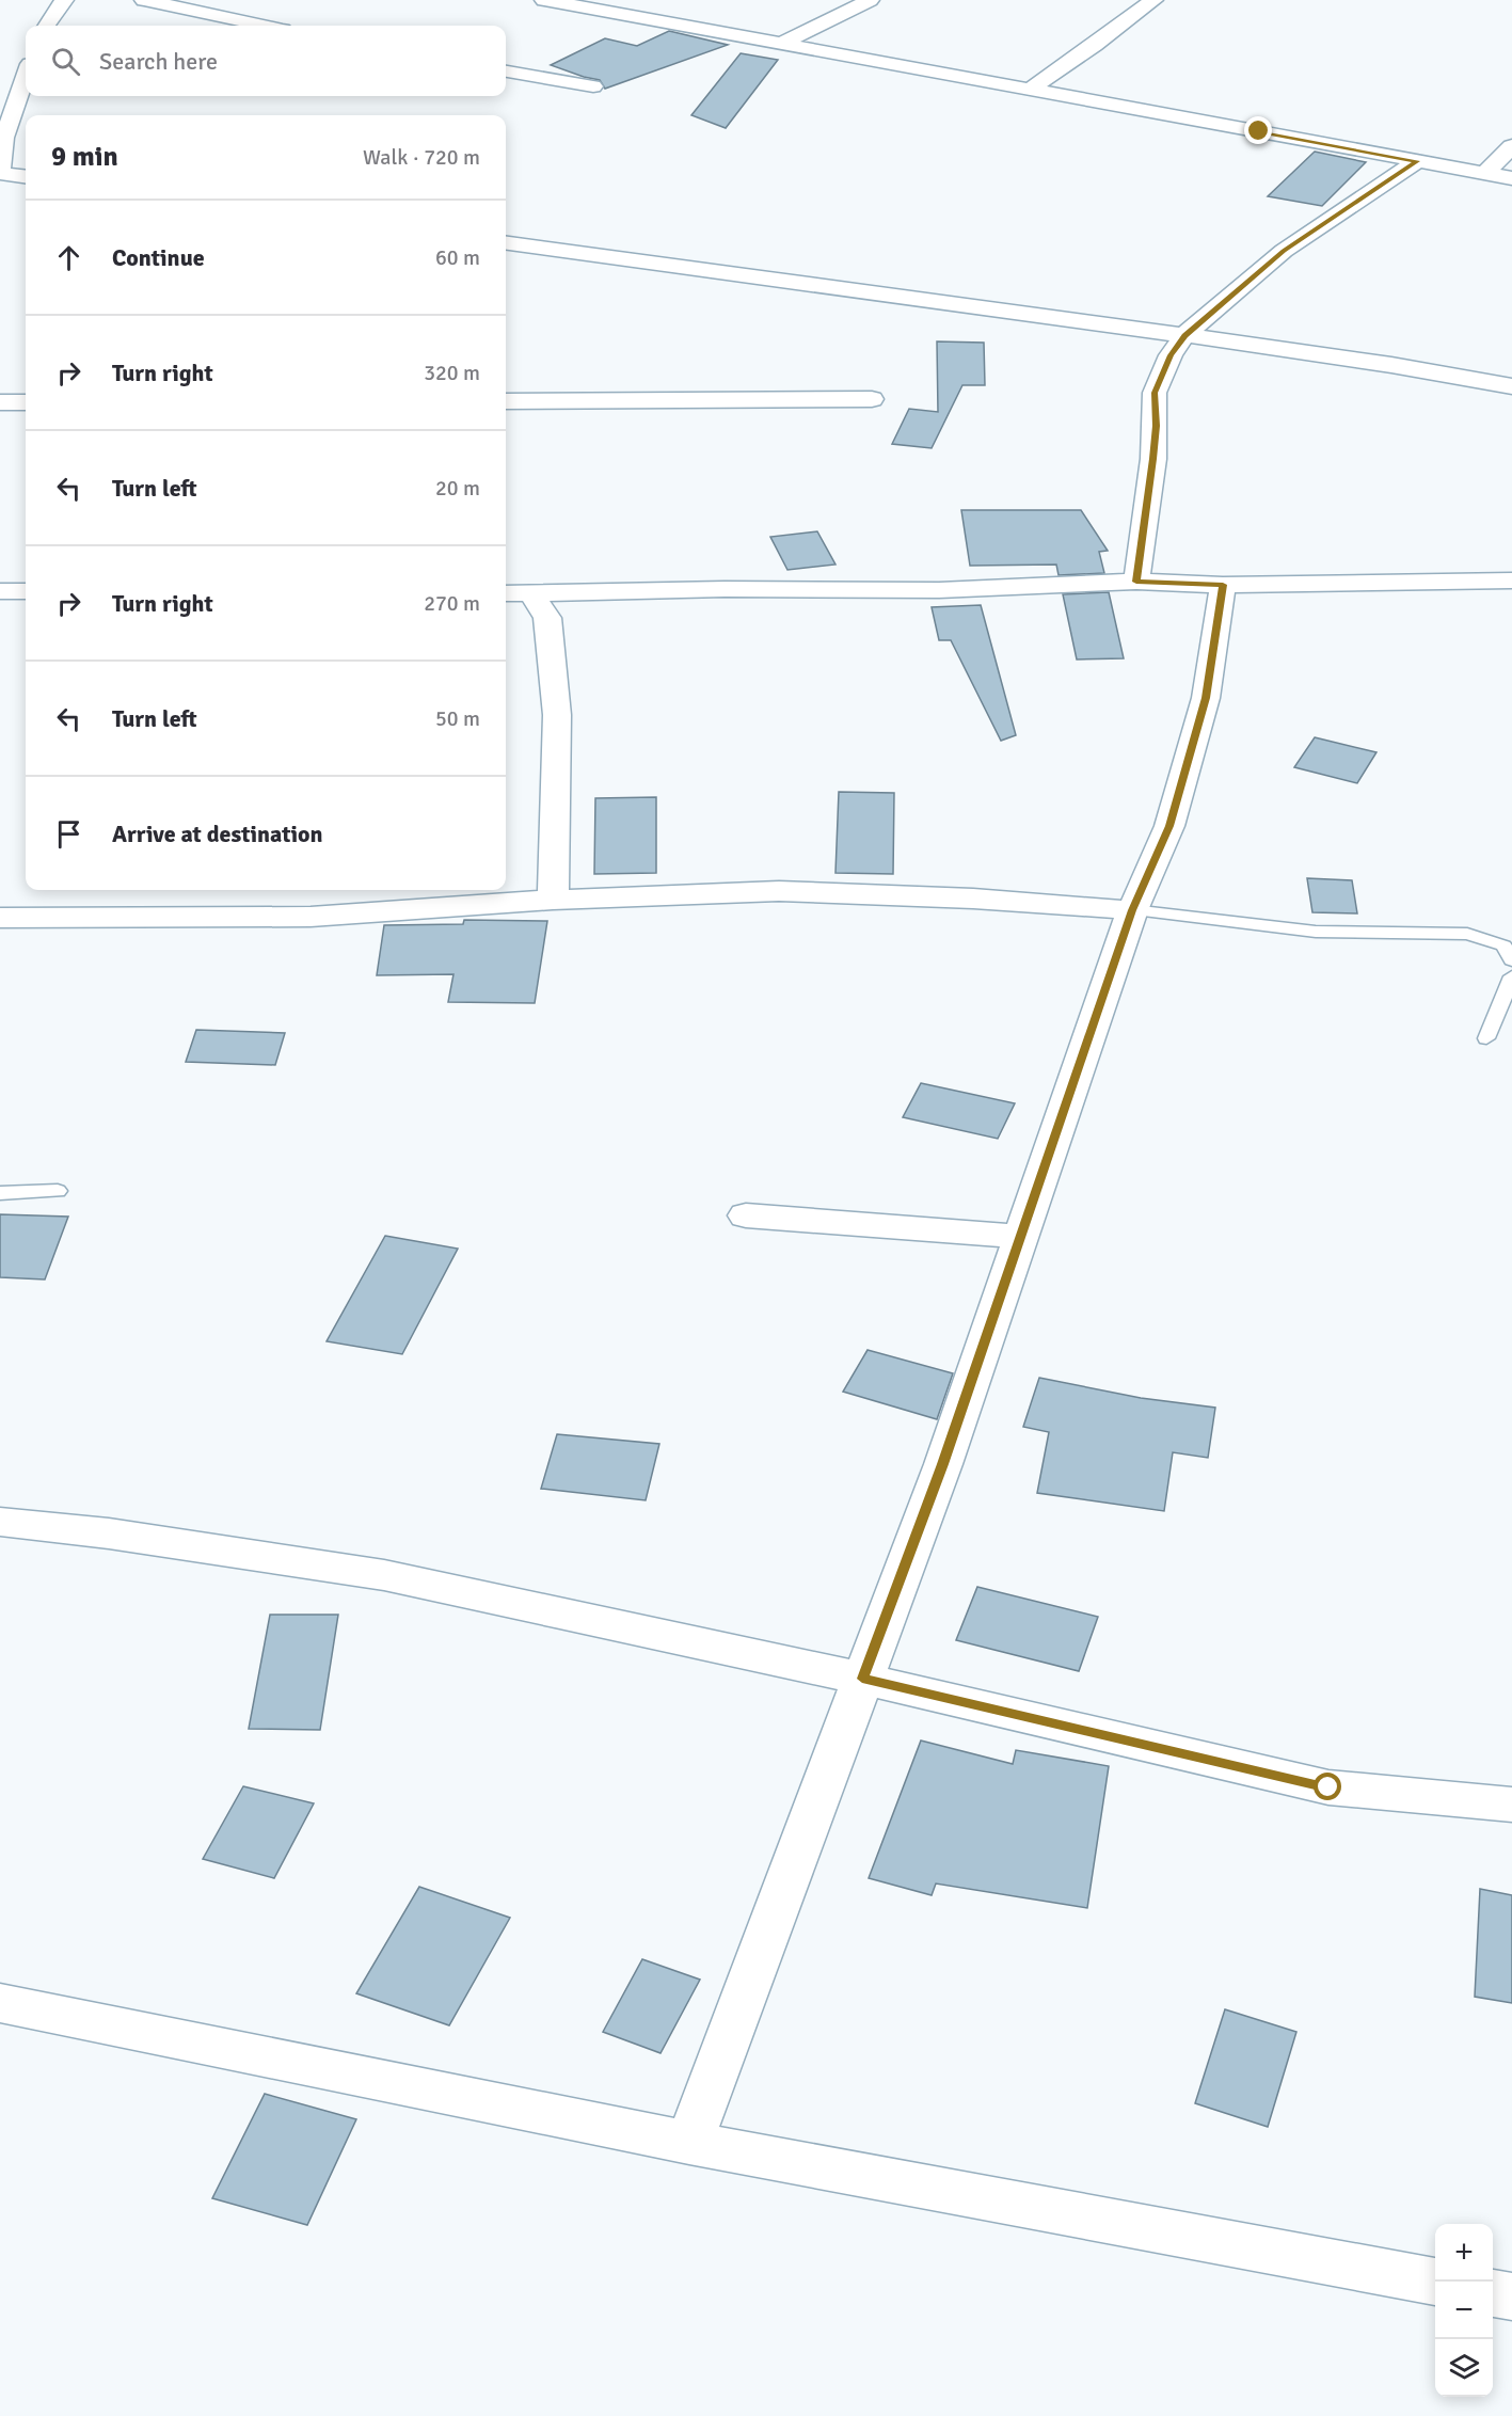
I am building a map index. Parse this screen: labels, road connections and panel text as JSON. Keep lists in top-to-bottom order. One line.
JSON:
{"page":{"search":"Search here","heading":["9 min","Walk · 720 m"],"list":[["Continue","60 m"],["Turn right","320 m"],["Turn left","20 m"],["Turn right","270 m"],["Turn left","50 m"],"Arrive at destination"],"map_buttons":["+","−"]}}
